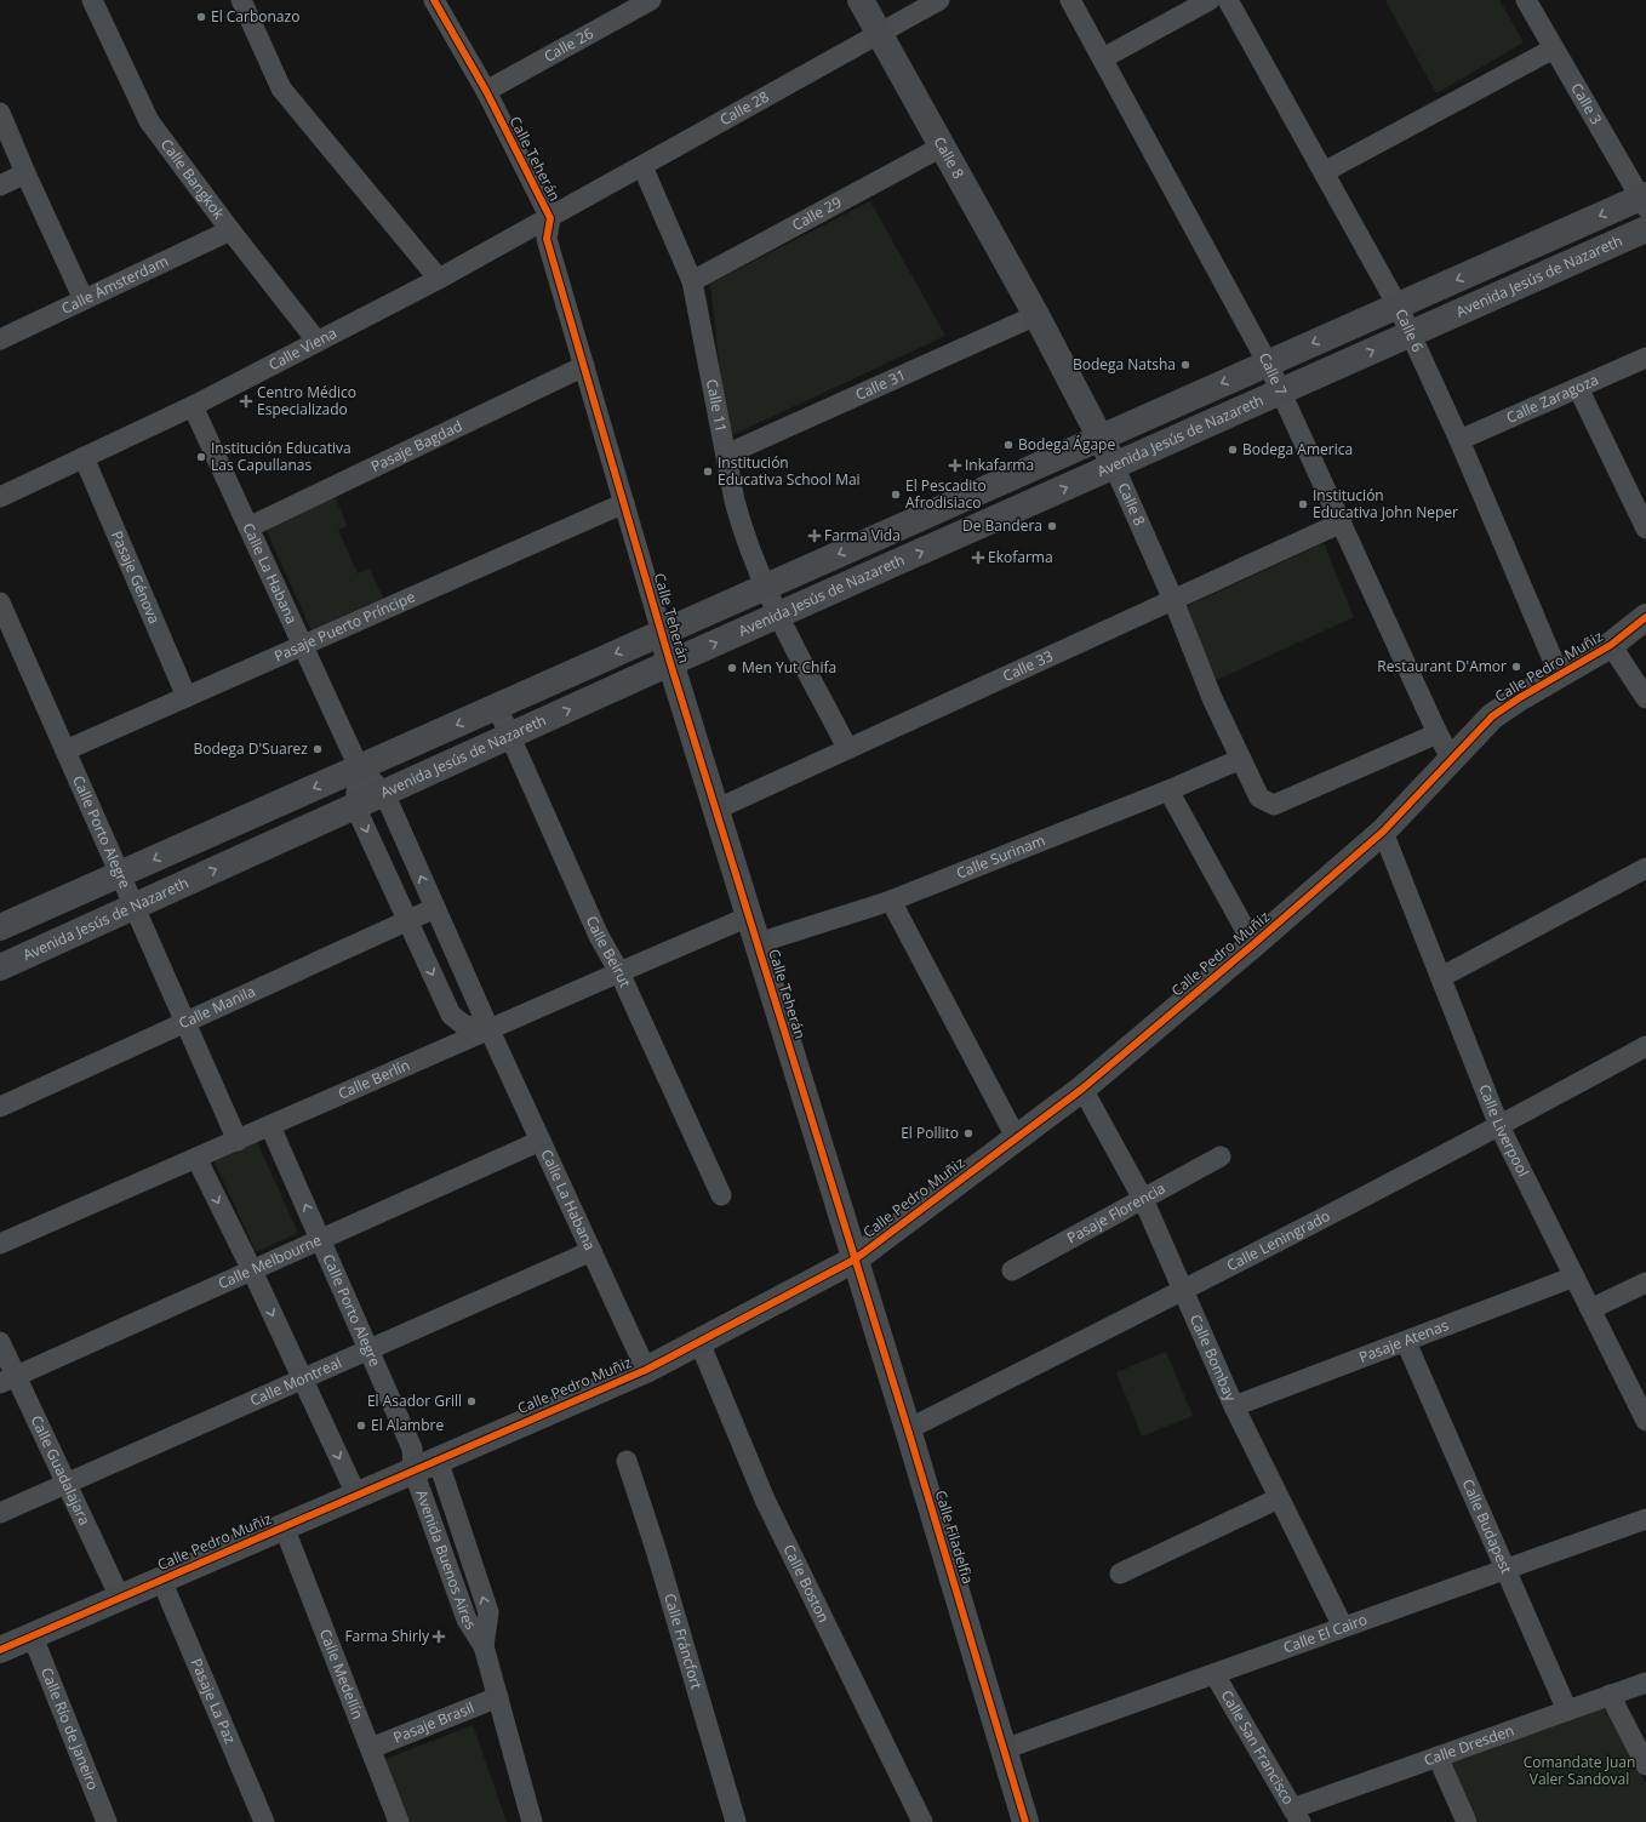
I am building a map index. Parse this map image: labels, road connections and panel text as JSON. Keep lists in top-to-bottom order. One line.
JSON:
{"streets":{"street":["Calle 26","Calle 3","Calle 28","Calle 8","Calle Teherán","Calle Bangkok","Calle 29","Avenida Jesús de Nazareth","Calle Ámsterdam","Calle 6","Calle Viena","Calle 7","Calle 31","Calle Zaragoza","Calle 11","Pasaje Bagdad","Calle La Habana","Pasaje Génova","Pasaje Puerto Príncipe","Calle 33","Calle Pedro Muñiz","Calle Porto Alegre","Calle Surinam","Calle Beirut","Calle Manila","Calle Berlín","Calle Liverpool","Pasaje Florencia","Calle Leningrado","Calle Melbourne","Pasaje Atenas","Calle Bombay","Calle Montreal","Calle Guadalajara","Calle Budapest","Calle Filadelfia","Avenida Buenos Aires","Calle Boston","Calle El Cairo","Calle Fráncfort","Calle Medellín","Pasaje La Paz","Pasaje Brasil","Calle Río de Janeiro","Calle Dresden","Calle San Francisco"]},"crossings":[["Calle 26","Calle Teherán"],["Calle 28","Calle 8"],["Calle 28","Calle Teherán"],["Calle 28","Calle Viena"],["Calle 28","Calle 11"],["Calle 8","Calle 29"],["Calle 8","Avenida Jesús de Nazareth"],["Calle 8","Calle 7"],["Calle 8","Calle 31"],["Calle 8","Calle 33"],["Calle 8","Calle Surinam"],["Calle Teherán","Avenida Jesús de Nazareth"],["Calle Teherán","Calle Viena"],["Calle Teherán","Pasaje Bagdad"],["Calle Teherán","Pasaje Puerto Príncipe"],["Calle Teherán","Calle 33"],["Calle Teherán","Calle Pedro Muñiz"],["Calle Teherán","Calle Surinam"],["Calle Teherán","Calle Berlín"],["Calle Teherán","Calle Filadelfia"],["Calle Bangkok","Calle Ámsterdam"],["Calle Bangkok","Calle Viena"],["Calle 29","Calle 11"],["Avenida Jesús de Nazareth","Calle 6"],["Avenida Jesús de Nazareth","Calle 7"],["Avenida Jesús de Nazareth","Calle 11"],["Avenida Jesús de Nazareth","Calle La Habana"],["Avenida Jesús de Nazareth","Calle Porto Alegre"],["Avenida Jesús de Nazareth","Calle Beirut"],["Calle 6","Calle Zaragoza"],["Calle 6","Calle Pedro Muñiz"],["Calle Viena","Calle La Habana"],["Calle Viena","Pasaje Génova"],["Calle 7","Calle 33"],["Calle 7","Calle Pedro Muñiz"],["Calle 31","Calle 11"],["Calle 11","Calle 33"],["Pasaje Bagdad","Calle La Habana"],["Calle La Habana","Pasaje Puerto Príncipe"],["Calle La Habana","Calle Pedro Muñiz"],["Calle La Habana","Calle Manila"],["Calle La Habana","Calle Berlín"],["Calle La Habana","Calle Melbourne"],["Calle La Habana","Calle Montreal"],["Pasaje Génova","Pasaje Puerto Príncipe"],["Pasaje Puerto Príncipe","Calle Porto Alegre"],["Calle Pedro Muñiz","Calle Porto Alegre"],["Calle Pedro Muñiz","Calle Liverpool"],["Calle Pedro Muñiz","Calle Bombay"],["Calle Pedro Muñiz","Calle Guadalajara"],["Calle Pedro Muñiz","Calle Filadelfia"],["Calle Pedro Muñiz","Avenida Buenos Aires"],["Calle Pedro Muñiz","Calle Boston"],["Calle Pedro Muñiz","Calle Medellín"],["Calle Pedro Muñiz","Pasaje La Paz"],["Calle Pedro Muñiz","Calle Río de Janeiro"],["Calle Porto Alegre","Calle Manila"],["Calle Porto Alegre","Calle Berlín"],["Calle Porto Alegre","Calle Melbourne"],["Calle Porto Alegre","Calle Montreal"],["Calle Porto Alegre","Avenida Buenos Aires"],["Calle Beirut","Calle Berlín"],["Calle Liverpool","Calle Leningrado"],["Calle Liverpool","Pasaje Atenas"],["Pasaje Florencia","Calle Bombay"],["Calle Leningrado","Calle Bombay"],["Calle Leningrado","Calle Filadelfia"],["Calle Melbourne","Calle Guadalajara"],["Pasaje Atenas","Calle Bombay"],["Pasaje Atenas","Calle Budapest"],["Calle Bombay","Calle El Cairo"],["Calle Montreal","Calle Guadalajara"],["Calle Budapest","Calle El Cairo"],["Calle Budapest","Calle Dresden"],["Calle Filadelfia","Calle El Cairo"],["Avenida Buenos Aires","Pasaje Brasil"],["Calle El Cairo","Calle San Francisco"],["Calle Medellín","Pasaje Brasil"],["Calle Dresden","Calle San Francisco"]],"parks":["Comandate Juan Valer Sandoval"],"places":{"other":["El Carbonazo","Bodega Natsha","Bodega Ágape","Bodega America","Institución Educativa Las Capullanas","Institución Educativa School Mai","El Pescadito Afrodisiaco","Institución Educativa John Neper","De Bandera","Restaurant D'Amor","Men Yut Chifa","Bodega D'Suarez","El Pollito","El Asador Grill","El Alambre"],"health":["Centro Médico Especializado","Inkafarma","Farma Vida","Ekofarma","Farma Shirly"]}}
